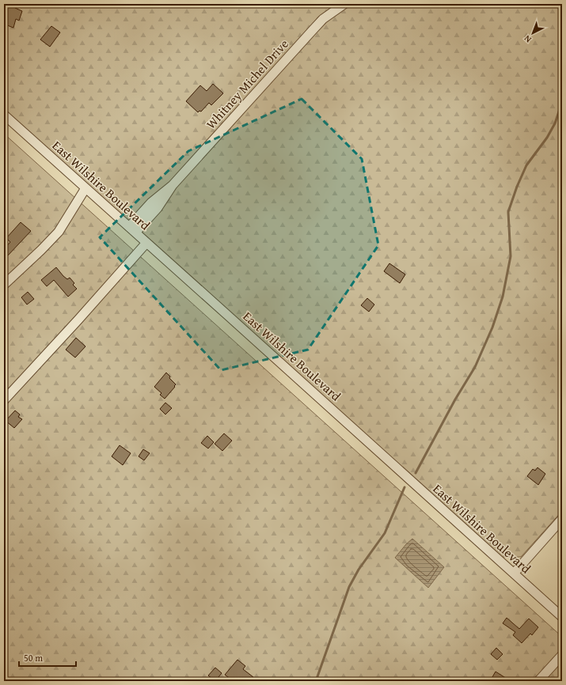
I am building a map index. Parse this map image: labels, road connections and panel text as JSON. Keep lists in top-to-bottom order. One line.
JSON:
{"streets":{"street":["Whitney Michel Drive","East Wilshire Boulevard"]},"crossings":[["Whitney Michel Drive","East Wilshire Boulevard"]],"scale_bar":"50 m","north":"bottom left"}
